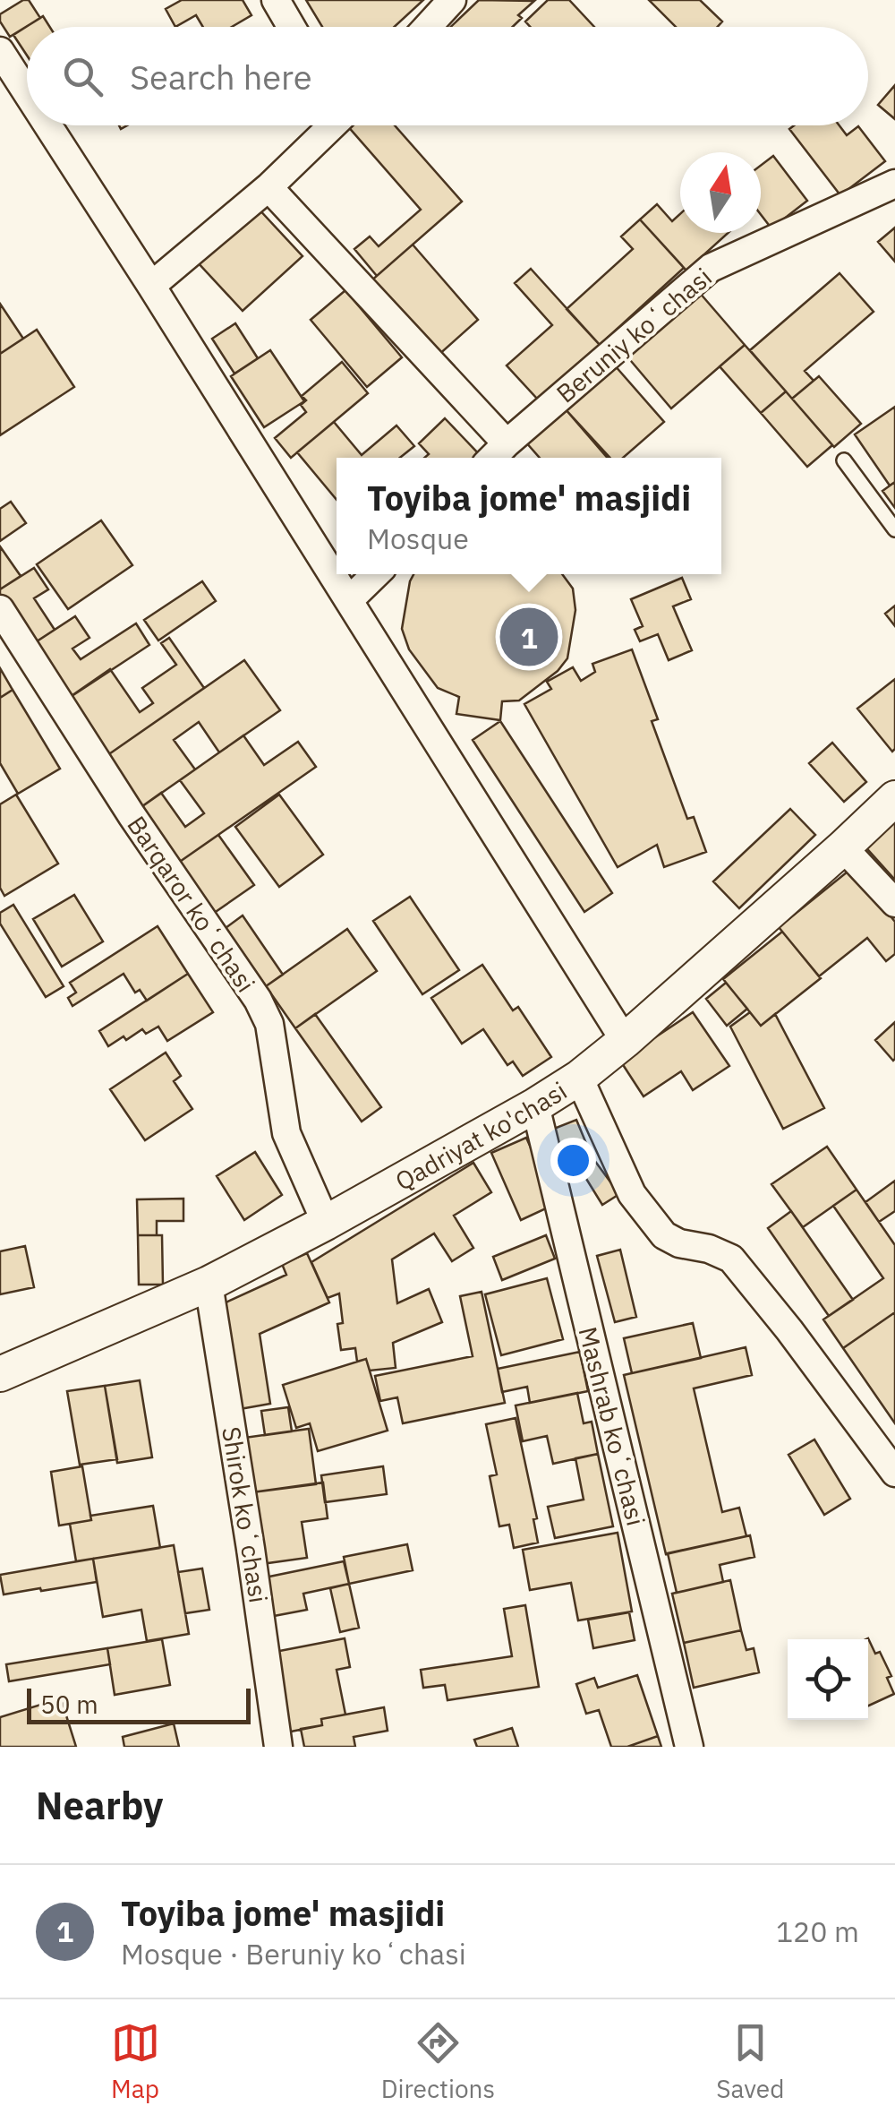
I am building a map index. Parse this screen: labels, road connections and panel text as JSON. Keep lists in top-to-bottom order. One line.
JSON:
{"streets":{"street":["Beruniy koʻchasi","Barqaror koʻchasi","Qadriyat ko'chasi","Mashrab koʻchasi","Shirok koʻchasi"]},"crossings":[["Barqaror koʻchasi","Qadriyat ko'chasi"],["Qadriyat ko'chasi","Mashrab koʻchasi"],["Qadriyat ko'chasi","Shirok koʻchasi"]],"scale_bar":"50 m","north":"top","page":{"search":"Search here","popup":["Toyiba jome' masjidi","Mosque"],"pins":"1","scale":"50 m","heading":"Nearby","list":[{"mark":"1","name":"Toyiba jome' masjidi","note":"Mosque · Beruniy koʻchasi","value":"120 m"}],"nav":["Map","Directions","Saved"]}}
